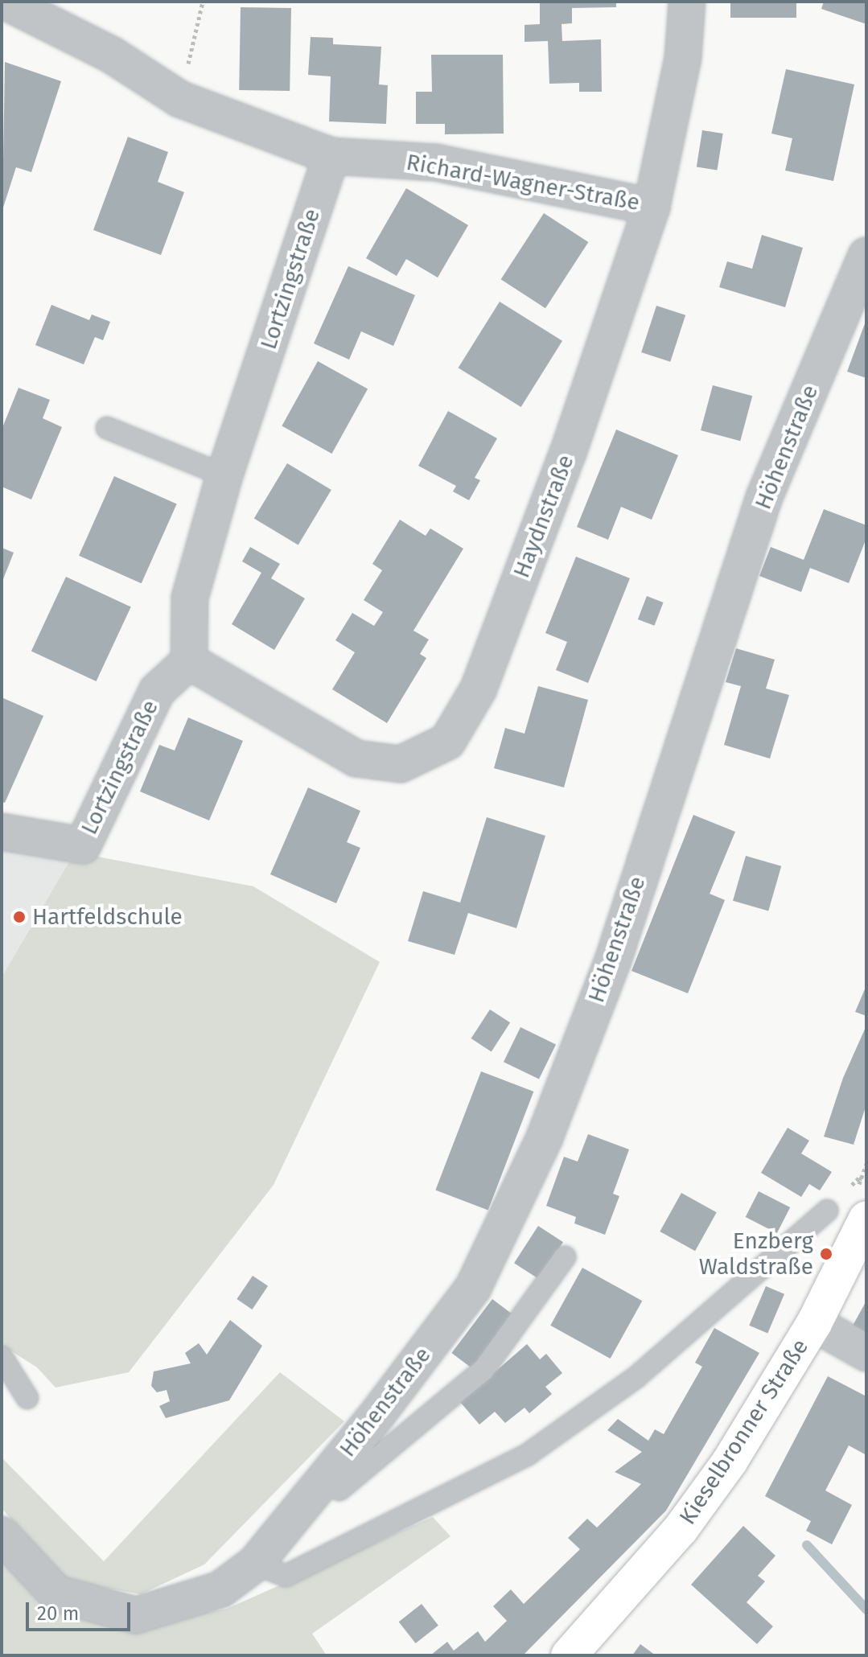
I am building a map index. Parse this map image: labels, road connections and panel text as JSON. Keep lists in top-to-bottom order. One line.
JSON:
{"streets":{"main road":["Kieselbronner Straße"],"street":["Richard-Wagner-Straße","Lortzingstraße","Höhenstraße","Haydnstraße"]},"crossings":[["Richard-Wagner-Straße","Lortzingstraße"],["Richard-Wagner-Straße","Haydnstraße"],["Lortzingstraße","Haydnstraße"]],"places":["Hartfeldschule","Enzberg Waldstraße"],"scale_bar":"20 m"}
